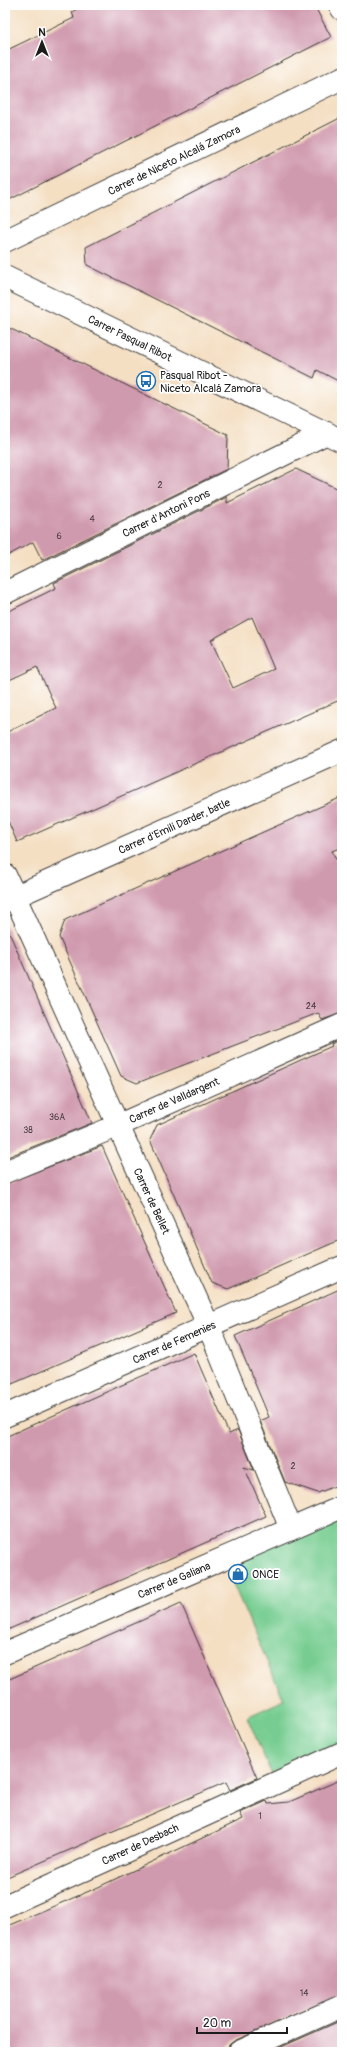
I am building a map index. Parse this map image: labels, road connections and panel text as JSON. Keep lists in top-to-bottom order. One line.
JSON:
{"streets":{"street":["Carrer de Niceto Alcalá Zamora","Carrer Pasqual Ribot","Carrer d'Antoni Pons","Carrer d'Emili Darder, batle","Carrer de Valldargent","Carrer de Bellet","Carrer de Femenies","Carrer de Galiana","Carrer de Desbach"]},"crossings":[["Carrer Pasqual Ribot","Carrer d'Antoni Pons"],["Carrer d'Emili Darder, batle","Carrer de Bellet"],["Carrer de Valldargent","Carrer de Bellet"],["Carrer de Bellet","Carrer de Femenies"],["Carrer de Bellet","Carrer de Galiana"]],"places":{"bus stop":["Pasqual Ribot - Niceto Alcalá Zamora"],"shop":["ONCE"]},"house_numbers":["2","4","6","24","36A","38","2","1","14"],"scale_bar":"20 m","north":"top"}
